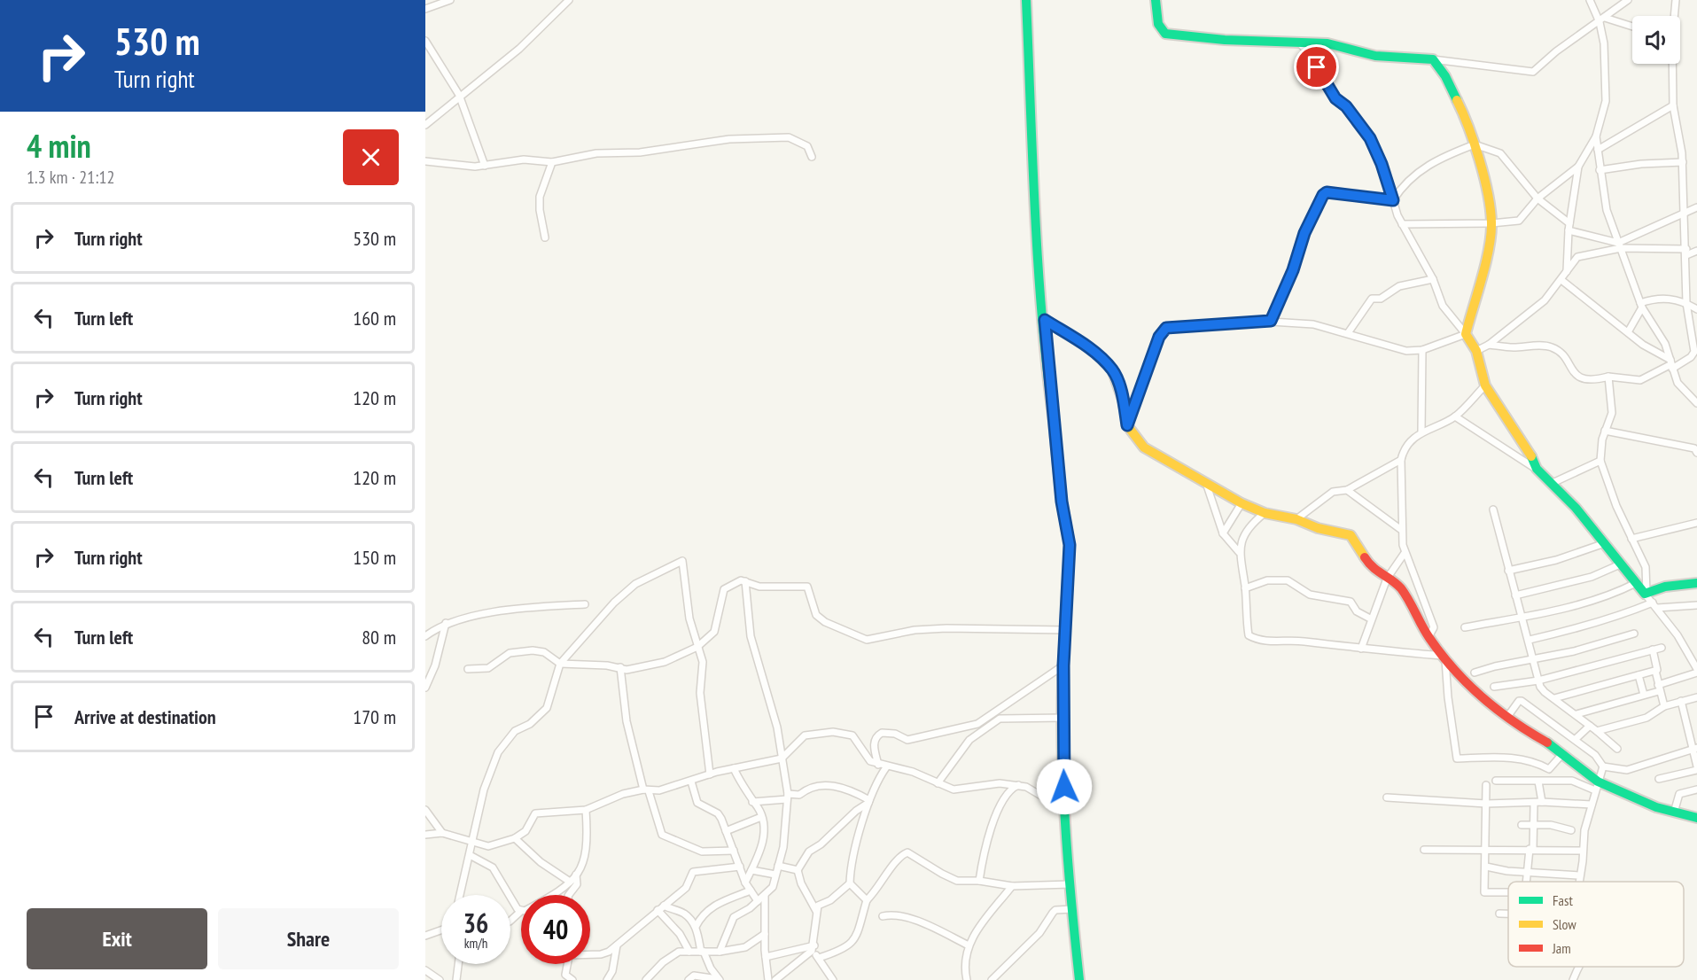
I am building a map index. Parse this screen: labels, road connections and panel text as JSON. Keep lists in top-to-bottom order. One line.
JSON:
{"legend":["Fast","Slow","Jam"],"page":{"turn":["530 m","Turn right"],"heading":["4 min","1.3 km · 21:12"],"list":[{"name":"Turn right","value":"530 m"},{"name":"Turn left","value":"160 m"},{"name":"Turn right","value":"120 m"},{"name":"Turn left","value":"120 m"},{"name":"Turn right","value":"150 m"},{"name":"Turn left","value":"80 m"},{"name":"Arrive at destination","value":"170 m"}],"speed":"36 km/h","limit":"40","buttons":["Exit","Share"]}}
